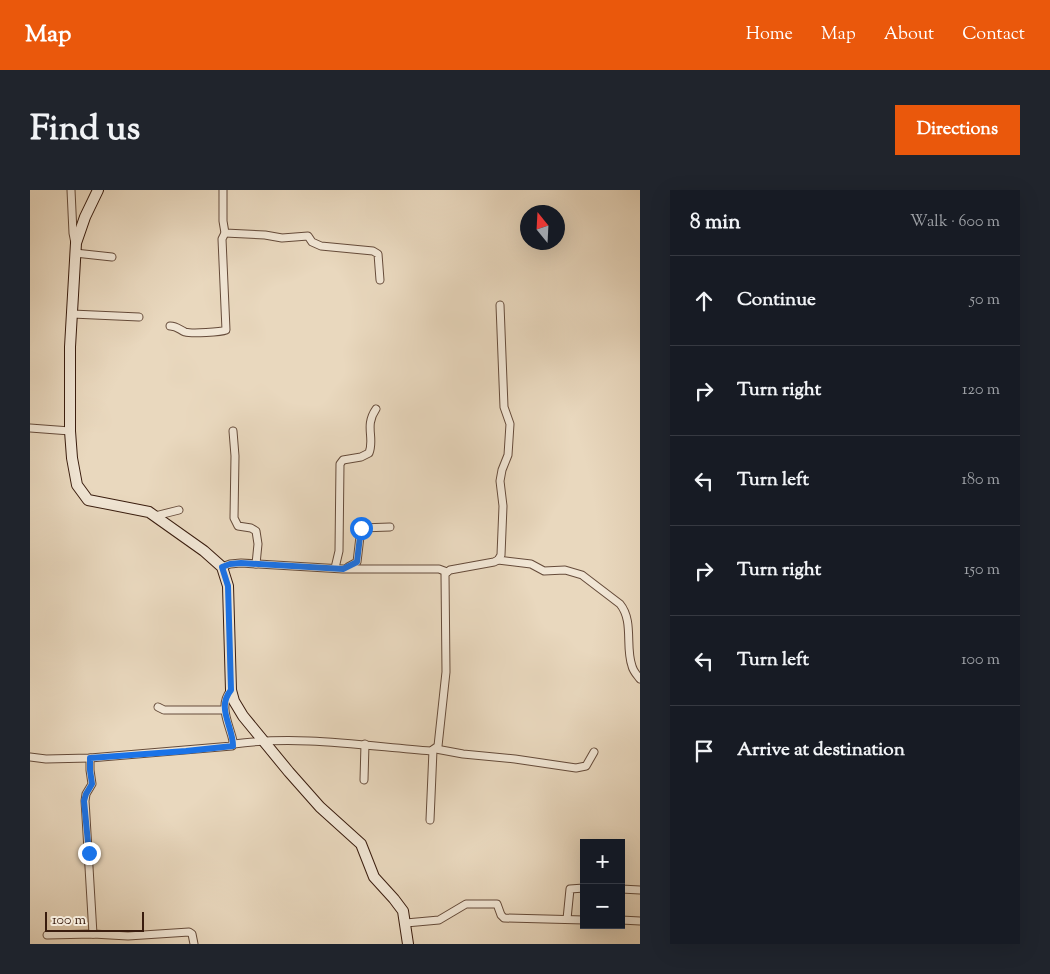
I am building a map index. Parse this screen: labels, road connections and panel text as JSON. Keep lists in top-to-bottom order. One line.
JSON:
{"scale_bar":"100 m","north":"top","page":{"header":"Map","nav":["Home","Map","About","Contact"],"title":"Find us","buttons":"Directions","heading":["8 min","Walk · 600 m"],"list":[["Continue","50 m"],["Turn right","120 m"],["Turn left","180 m"],["Turn right","150 m"],["Turn left","100 m"],"Arrive at destination"],"map_buttons":["+","−"],"scale":"100 m"}}
